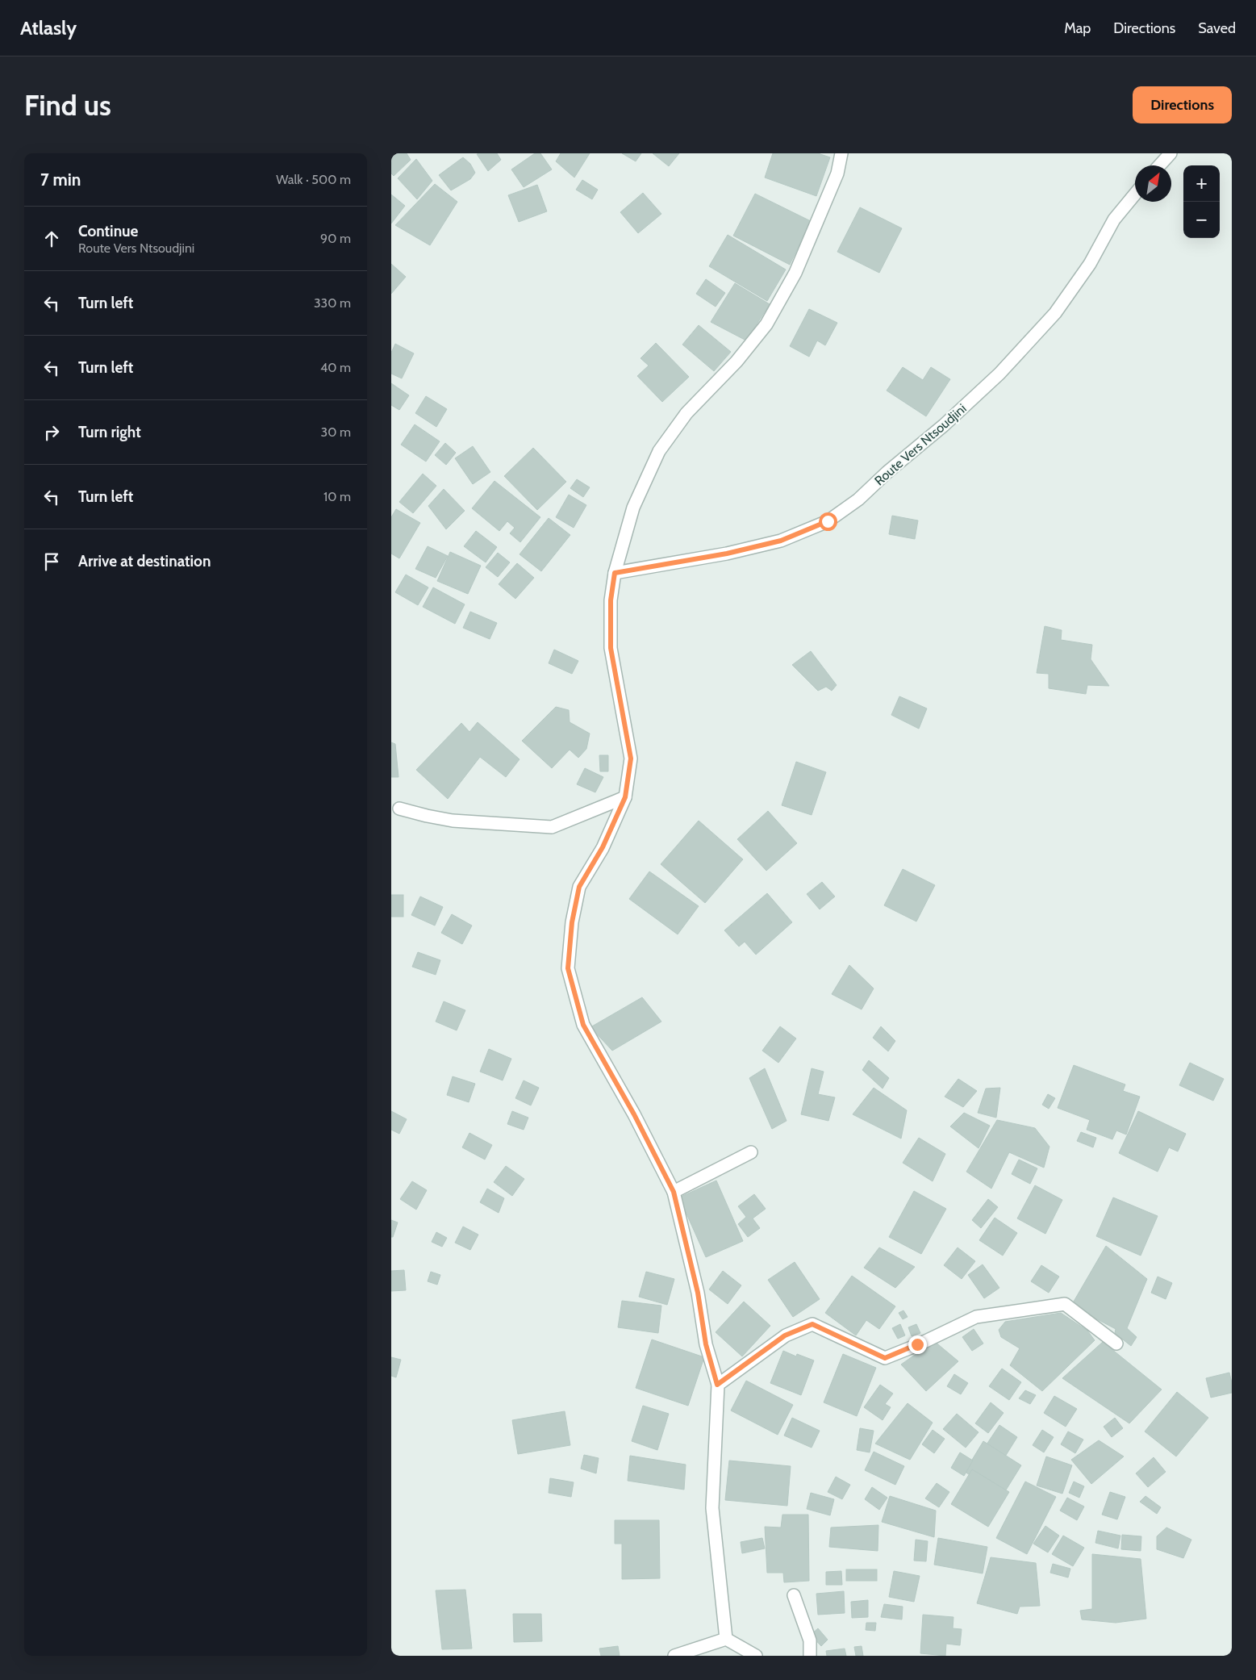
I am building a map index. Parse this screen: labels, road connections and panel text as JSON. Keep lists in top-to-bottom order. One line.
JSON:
{"streets":{"street":["Route Vers Ntsoudjini"]},"north":"top right","page":{"header":"Atlasly","nav":["Map","Directions","Saved"],"buttons":"Directions","title":"Find us","heading":["7 min","Walk · 500 m"],"map_buttons":["+","−"],"list":[["Continue","Route Vers Ntsoudjini","90 m"],["Turn left","330 m"],["Turn left","40 m"],["Turn right","30 m"],["Turn left","10 m"],"Arrive at destination"]}}
